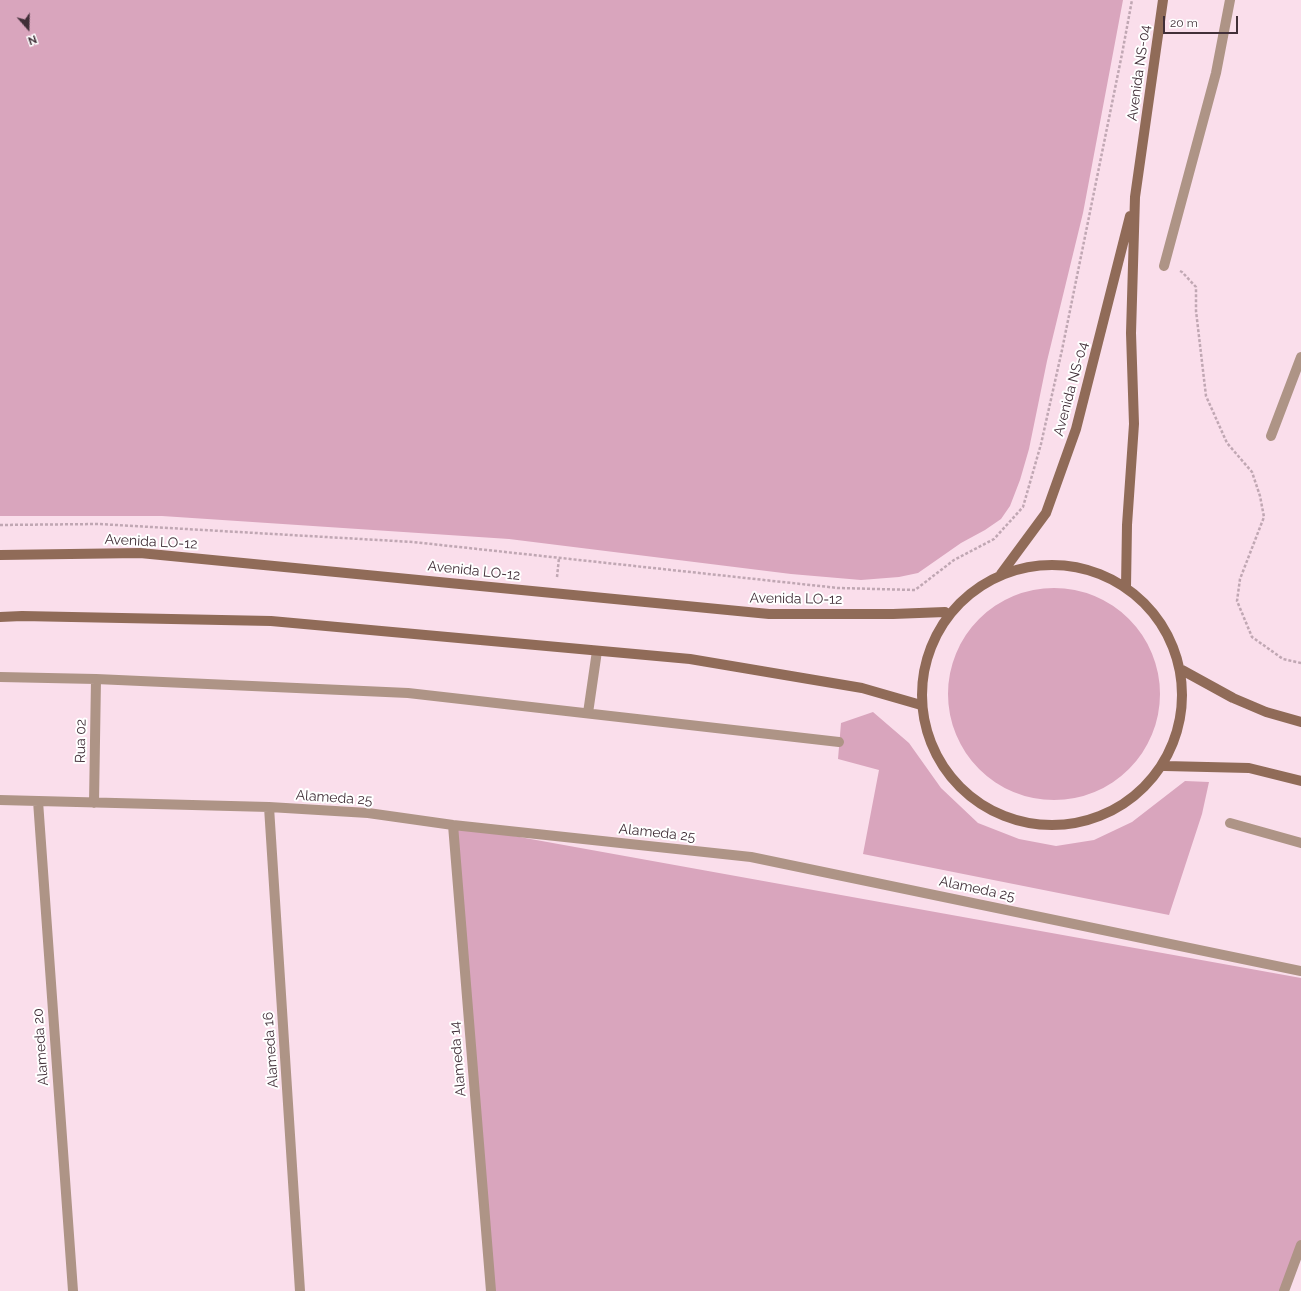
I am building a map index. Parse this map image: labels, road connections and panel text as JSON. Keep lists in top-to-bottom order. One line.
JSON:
{"streets":{"street":["Avenida NS-04","Avenida LO-12","Rua 02","Alameda 25","Alameda 20","Alameda 16","Alameda 14"]},"crossings":[["Rua 02","Alameda 25"],["Alameda 25","Alameda 20"],["Alameda 25","Alameda 16"],["Alameda 25","Alameda 14"]],"scale_bar":"20 m","north":"bottom"}
